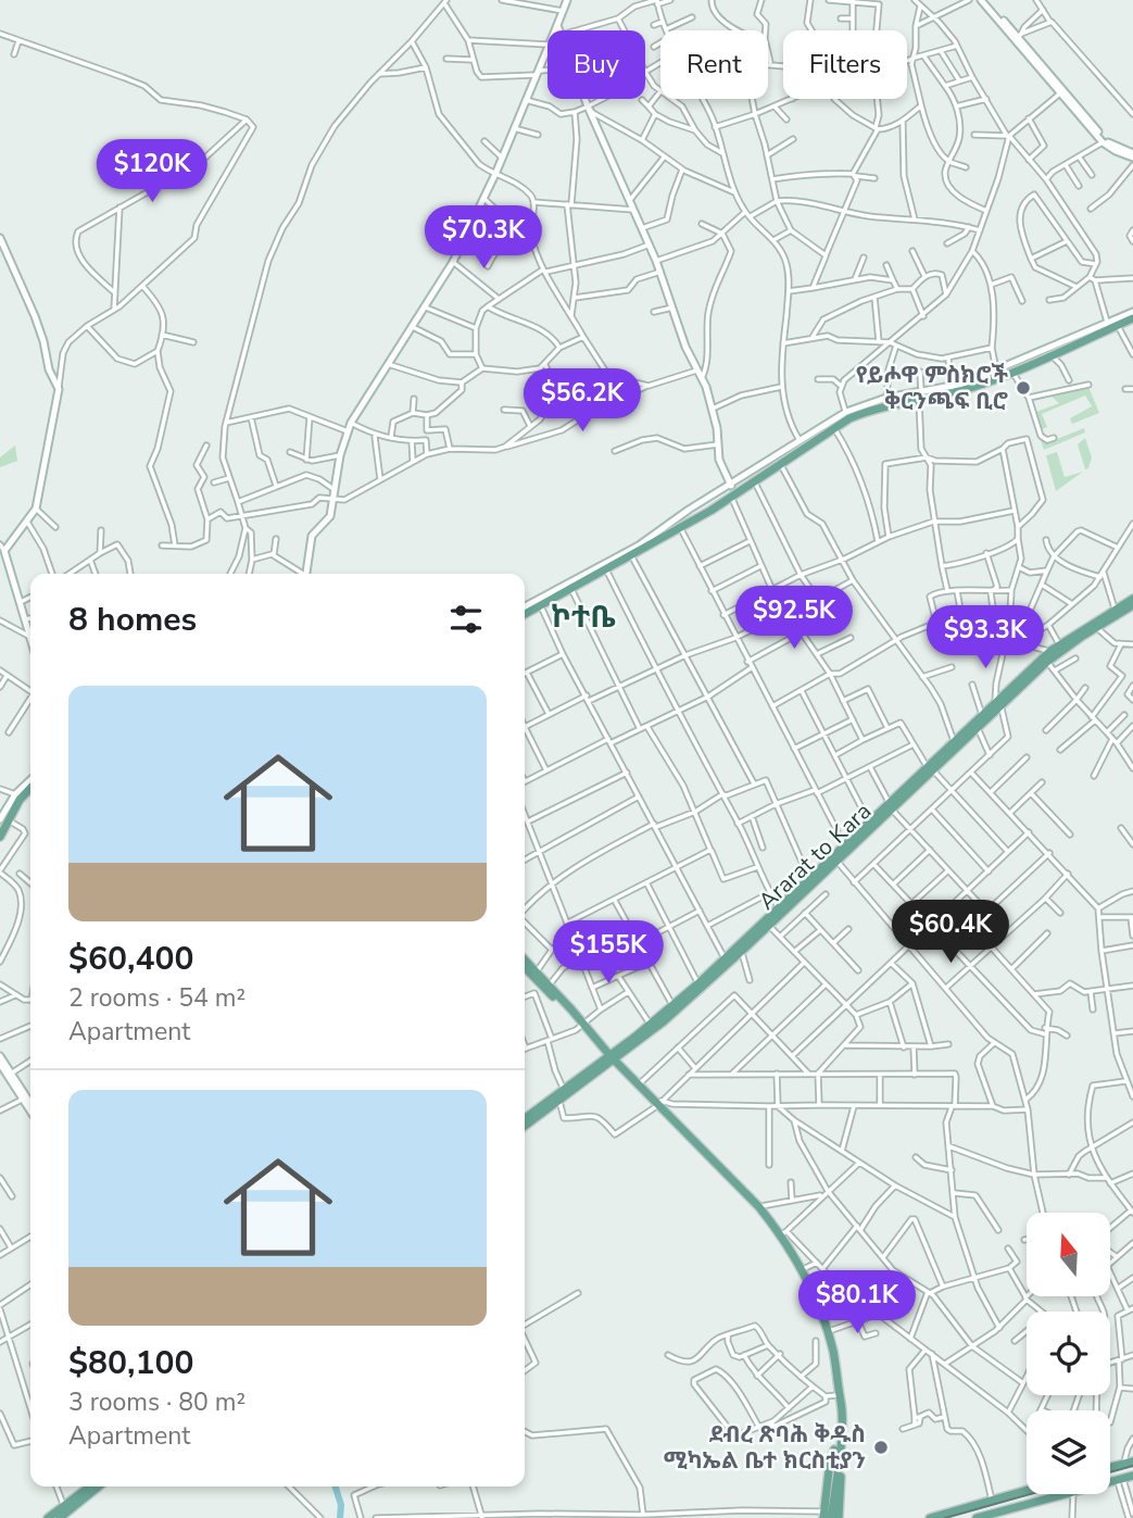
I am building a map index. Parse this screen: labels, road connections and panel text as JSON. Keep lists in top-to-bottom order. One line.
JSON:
{"streets":{"main road":["Ararat to Kara"]},"districts":["ኮተቤ"],"places":["የይሖዋ ምስክሮች ቅርንጫፍ ቢሮ","ደብረ ጽባሕ ቅዱስ ሚካኤል ቤተ ክርስቲያን"],"north":"top","page":{"chip":["Buy","Rent","Filters"],"price":["$120K","$70.3K","$56.2K","$92.5K","$93.3K","$60.4K","$155K","$80.1K"],"heading":"8 homes","list":[{"name":"$60,400","note":"2 rooms · 54 m² · Apartment"},{"name":"$80,100","note":"3 rooms · 80 m² · Apartment"}]}}
